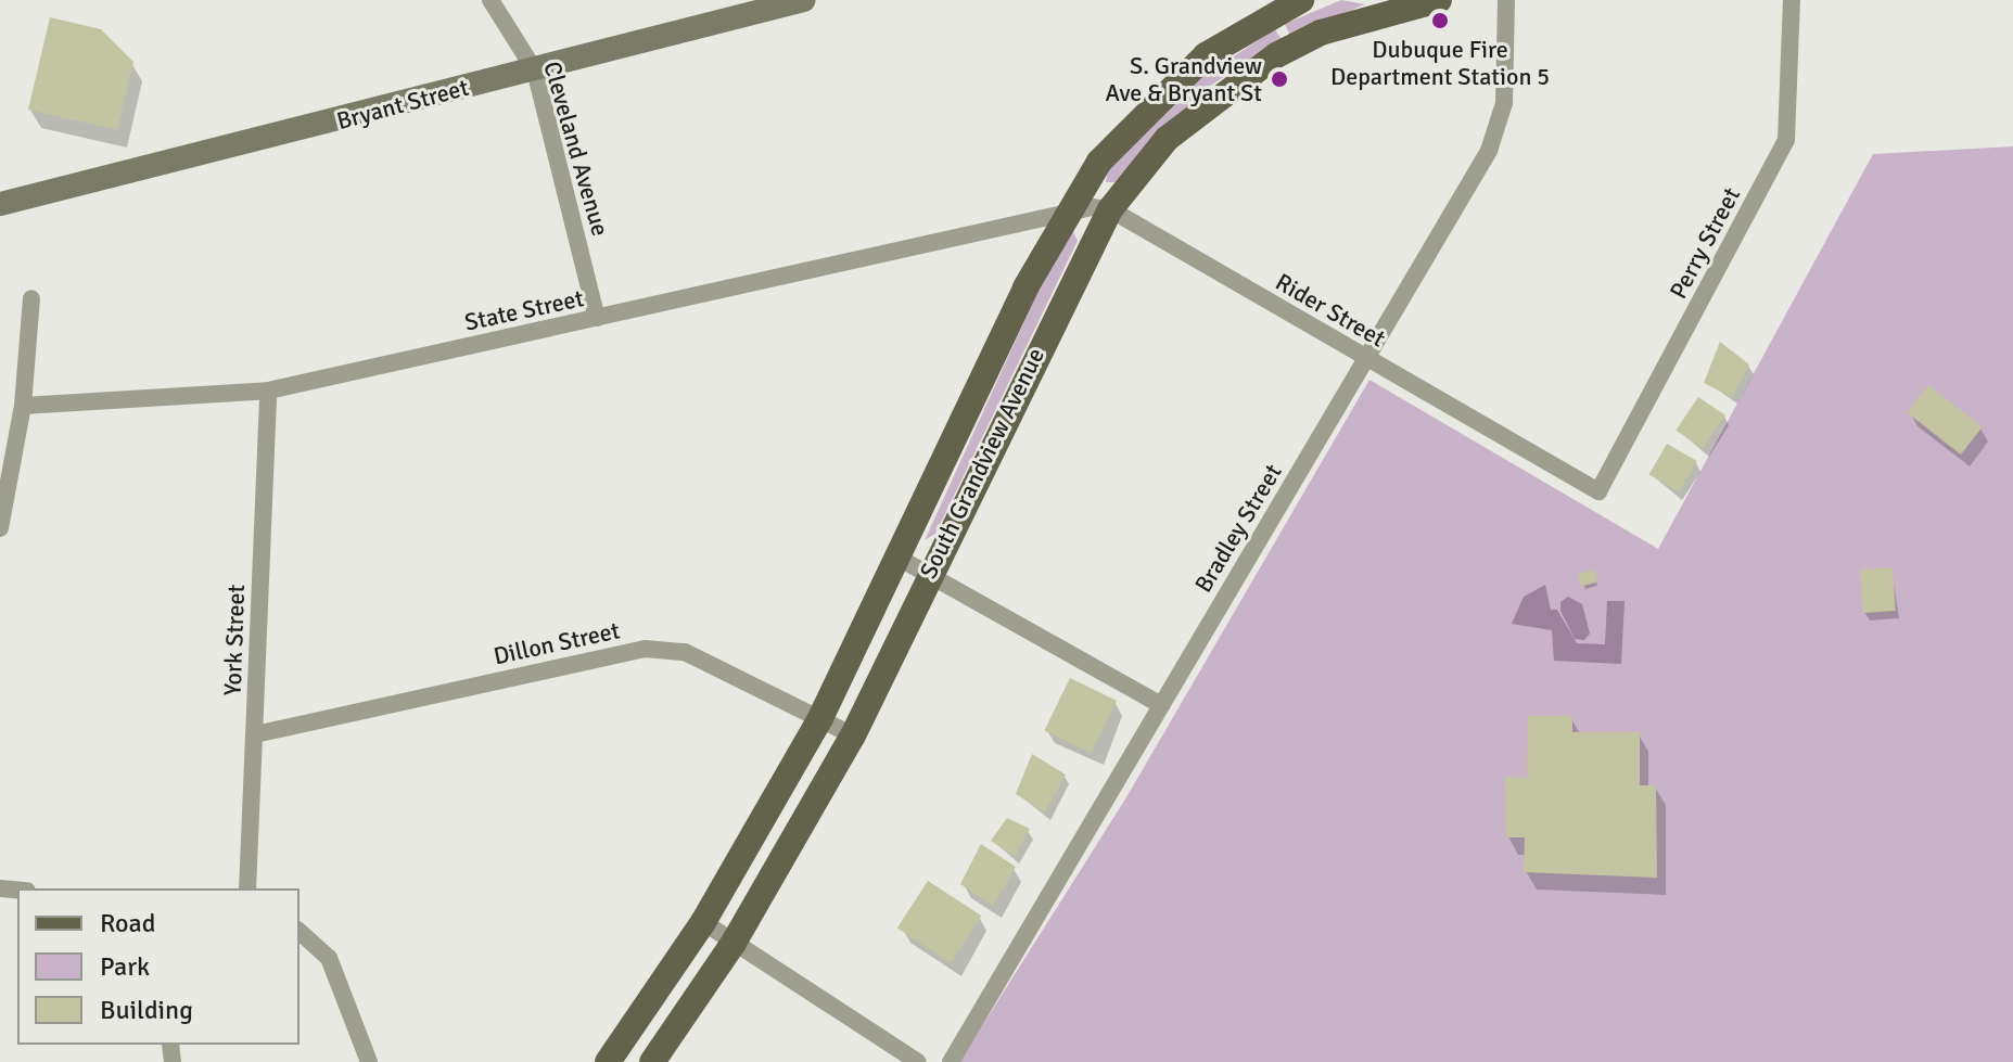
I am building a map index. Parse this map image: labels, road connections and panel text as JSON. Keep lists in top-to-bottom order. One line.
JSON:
{"streets":{"main road":["Bryant Street","South Grandview Avenue"],"street":["Cleveland Avenue","Perry Street","State Street","Rider Street","Bradley Street","York Street","Dillon Street"]},"crossings":[["Bryant Street","Cleveland Avenue"],["Cleveland Avenue","State Street"],["Perry Street","Rider Street"],["State Street","Rider Street"],["State Street","York Street"],["Rider Street","South Grandview Avenue"],["Rider Street","Bradley Street"],["South Grandview Avenue","Dillon Street"],["York Street","Dillon Street"]],"places":["Dubuque Fire Department Station 5","S. Grandview Ave & Bryant St"],"legend":["Road","Park","Building"]}
